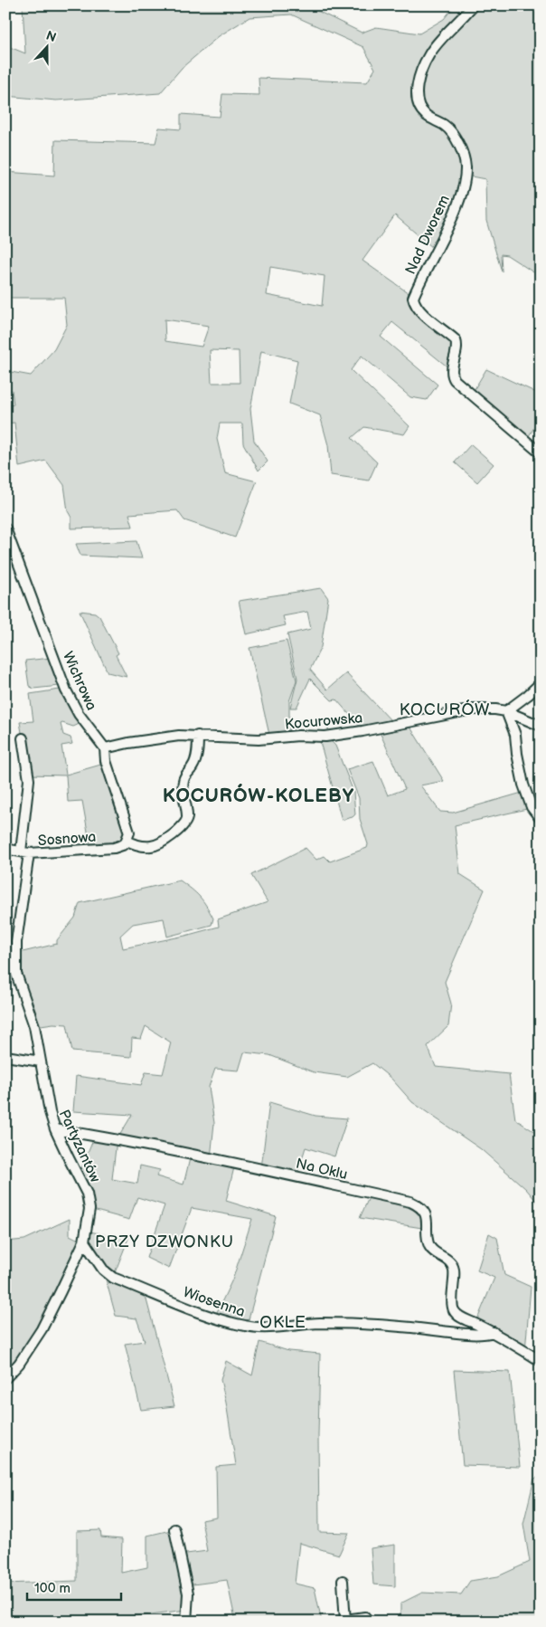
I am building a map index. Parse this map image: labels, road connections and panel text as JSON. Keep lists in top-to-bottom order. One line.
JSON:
{"streets":{"street":["Nad Dworem","Wichrowa","Kocurowska","Sosnowa","Partyzantów","Na Oklu","Wiosenna"]},"crossings":[["Wichrowa","Kocurowska"],["Wichrowa","Sosnowa"],["Sosnowa","Partyzantów"],["Partyzantów","Na Oklu"],["Partyzantów","Wiosenna"],["Na Oklu","Wiosenna"]],"districts":["KOCURÓW","KOCURÓW-KOLEBY","PRZY DZWONKU","OKLE"],"scale_bar":"100 m","north":"top"}
